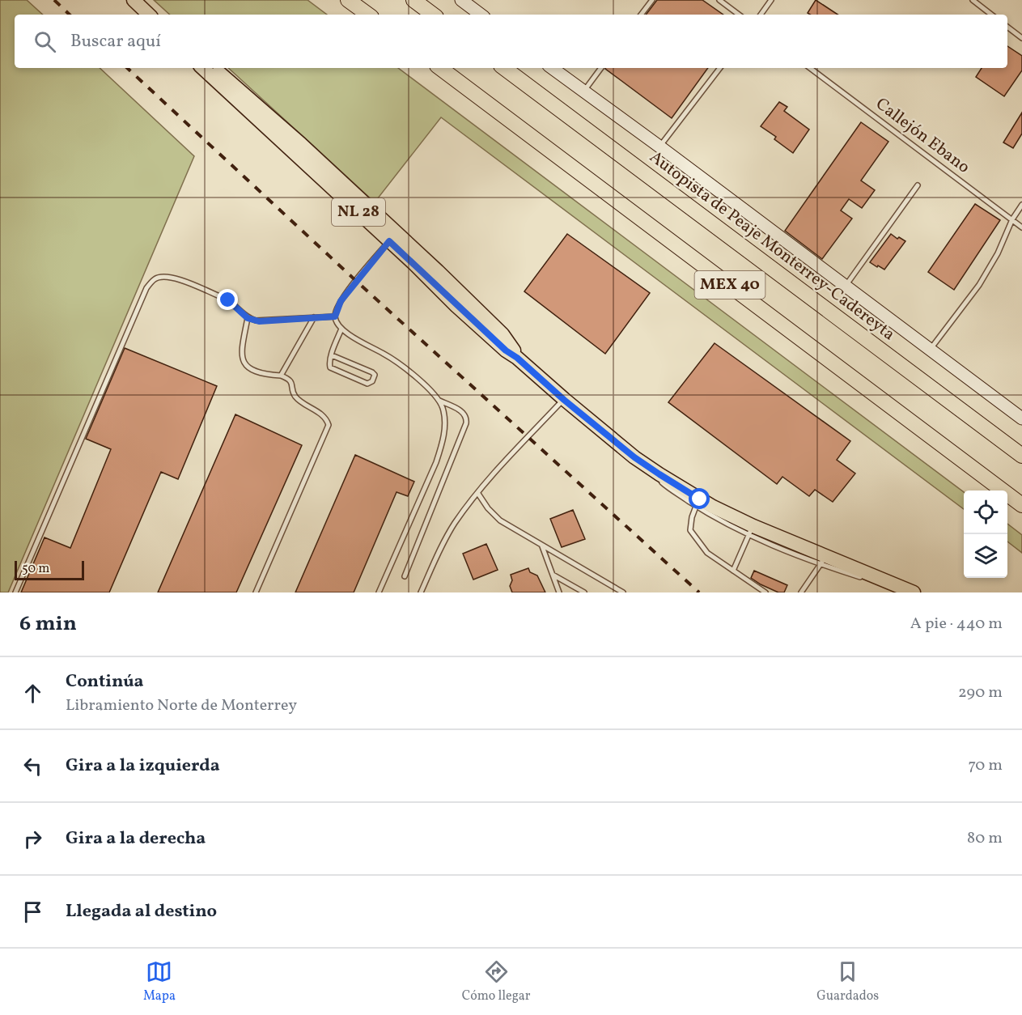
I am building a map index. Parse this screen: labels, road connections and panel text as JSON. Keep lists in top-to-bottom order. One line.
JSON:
{"streets":{"highway":["Autopista de Peaje Monterrey-Cadereyta","MEX 40"],"main road":["NL 28"],"lane":["Callejón Ebano"]},"scale_bar":"50 m","page":{"search":"Buscar aquí","scale":"50 m","heading":["6 min","A pie · 440 m"],"list":[["Continúa","Libramiento Norte de Monterrey","290 m"],["Gira a la izquierda","70 m"],["Gira a la derecha","80 m"],"Llegada al destino"],"nav":["Mapa","Cómo llegar","Guardados"]}}
